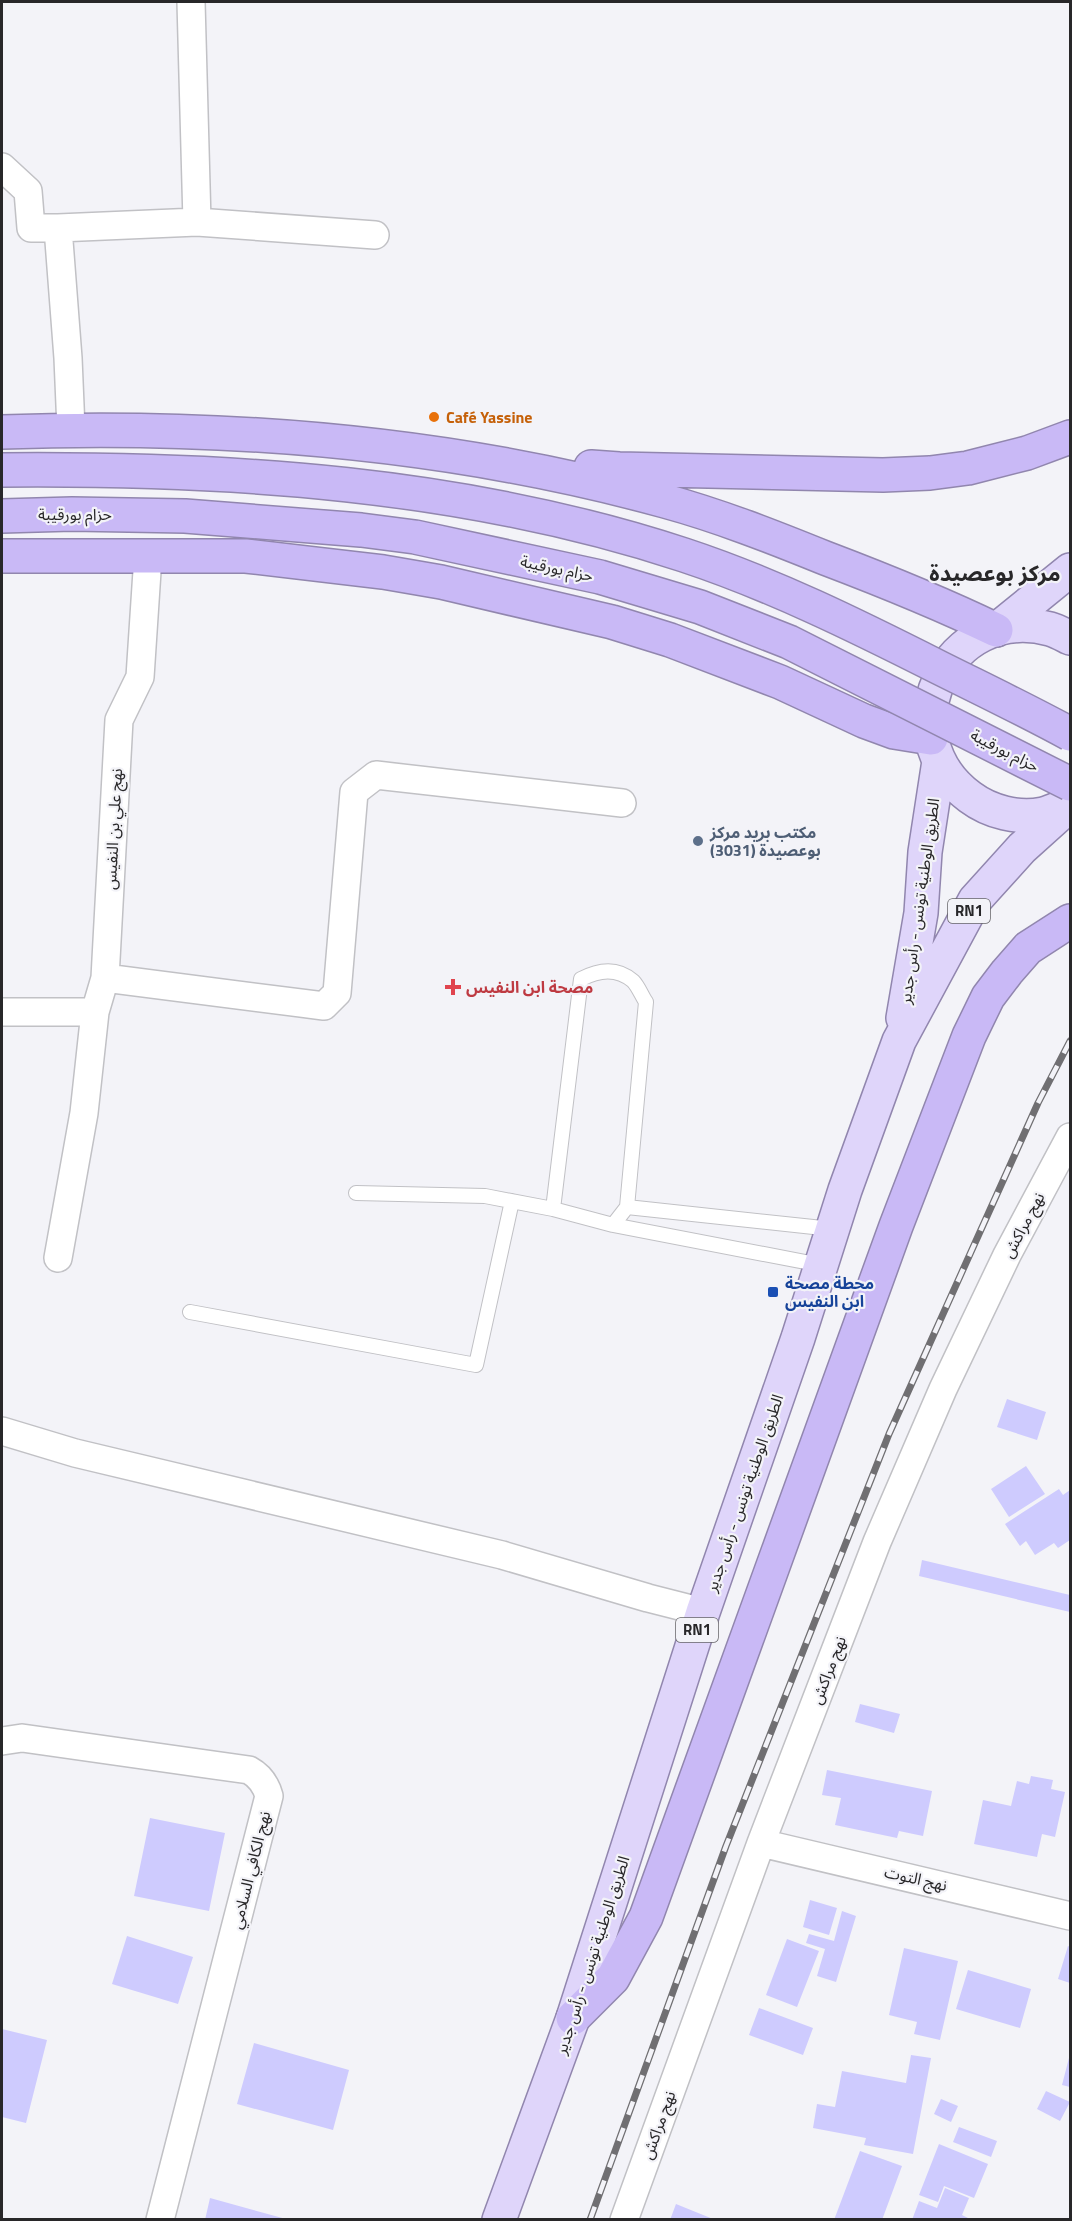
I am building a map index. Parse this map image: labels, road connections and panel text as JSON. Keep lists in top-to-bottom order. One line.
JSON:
{"streets":{"highway":["حزام بورقيبة"],"main road":["الطريق الوطنية تونس - رأس جدير","RN1"],"street":["نهج علي بن النفيس","نهج مراكش","نهج الكافي السلامي","نهج التوت"]},"crossings":[["الطريق الوطنية تونس - رأس جدير","RN1"],["نهج مراكش","نهج التوت"]],"districts":["مركز بوعصيدة"],"places":{"other":["Café Yassine","مكتب بريد مركز بوعصيدة (3031)"],"health":["مصحة ابن النفيس"],"transit":["محطة مصحة ابن النفيس"]}}
